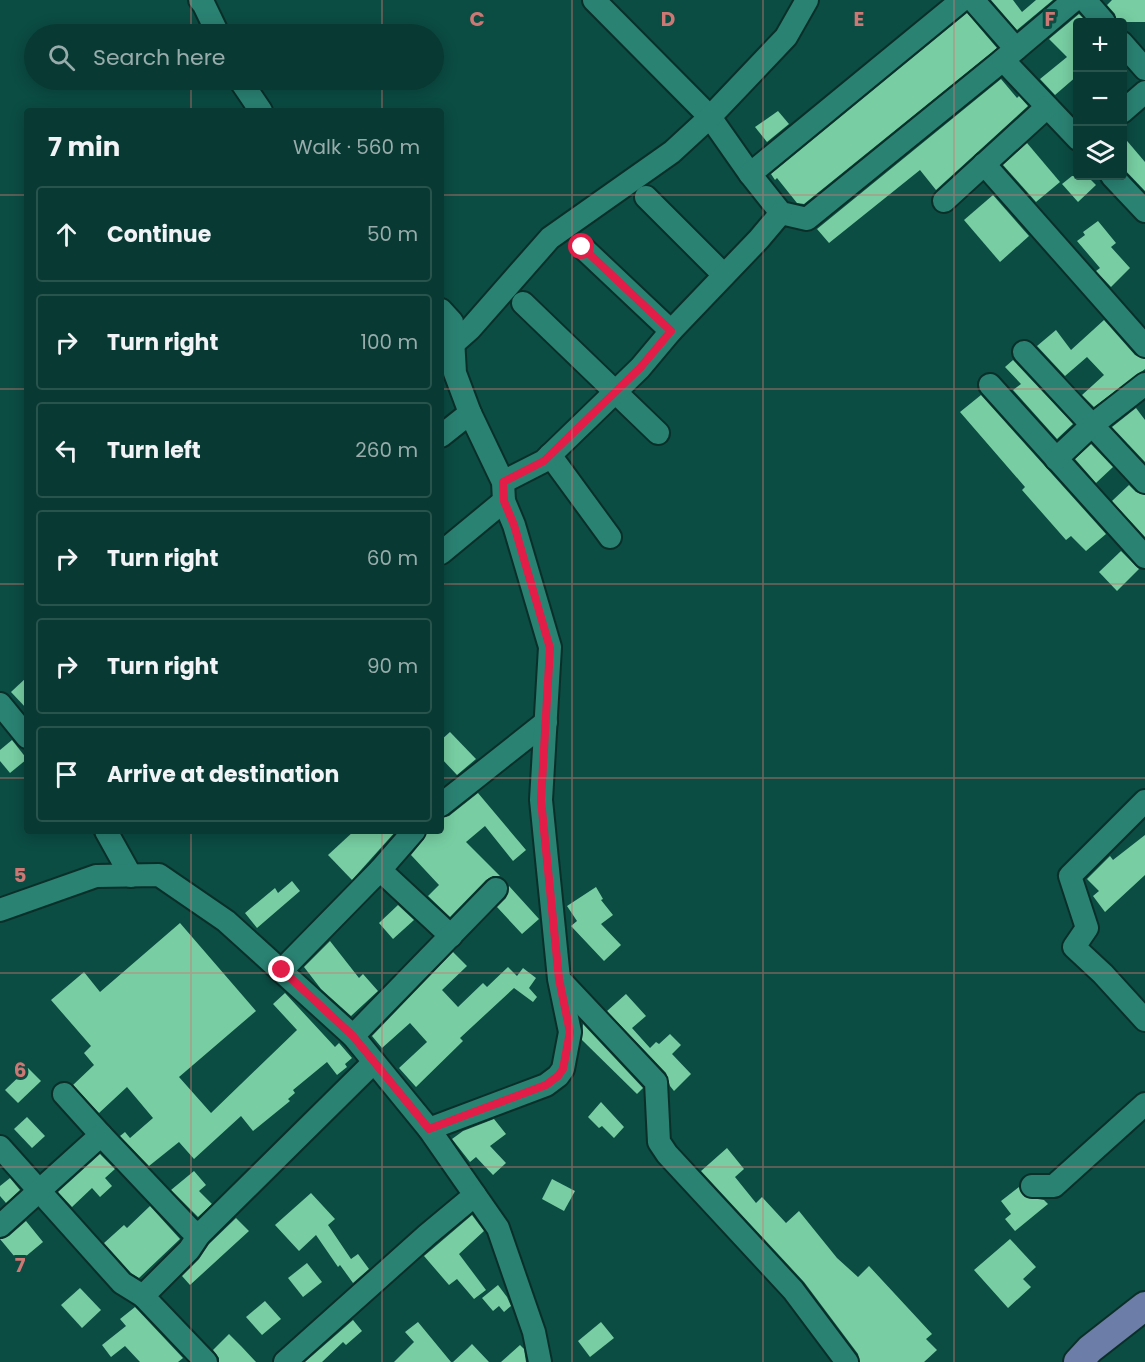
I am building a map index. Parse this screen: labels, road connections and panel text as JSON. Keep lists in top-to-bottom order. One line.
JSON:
{"page":{"map_buttons":["+","−"],"search":"Search here","heading":["7 min","Walk · 560 m"],"list":[["Continue","50 m"],["Turn right","100 m"],["Turn left","260 m"],["Turn right","60 m"],["Turn right","90 m"],"Arrive at destination"]},"grid":{"columns":["C","D","E","F"],"rows":["5","6","7"]}}
